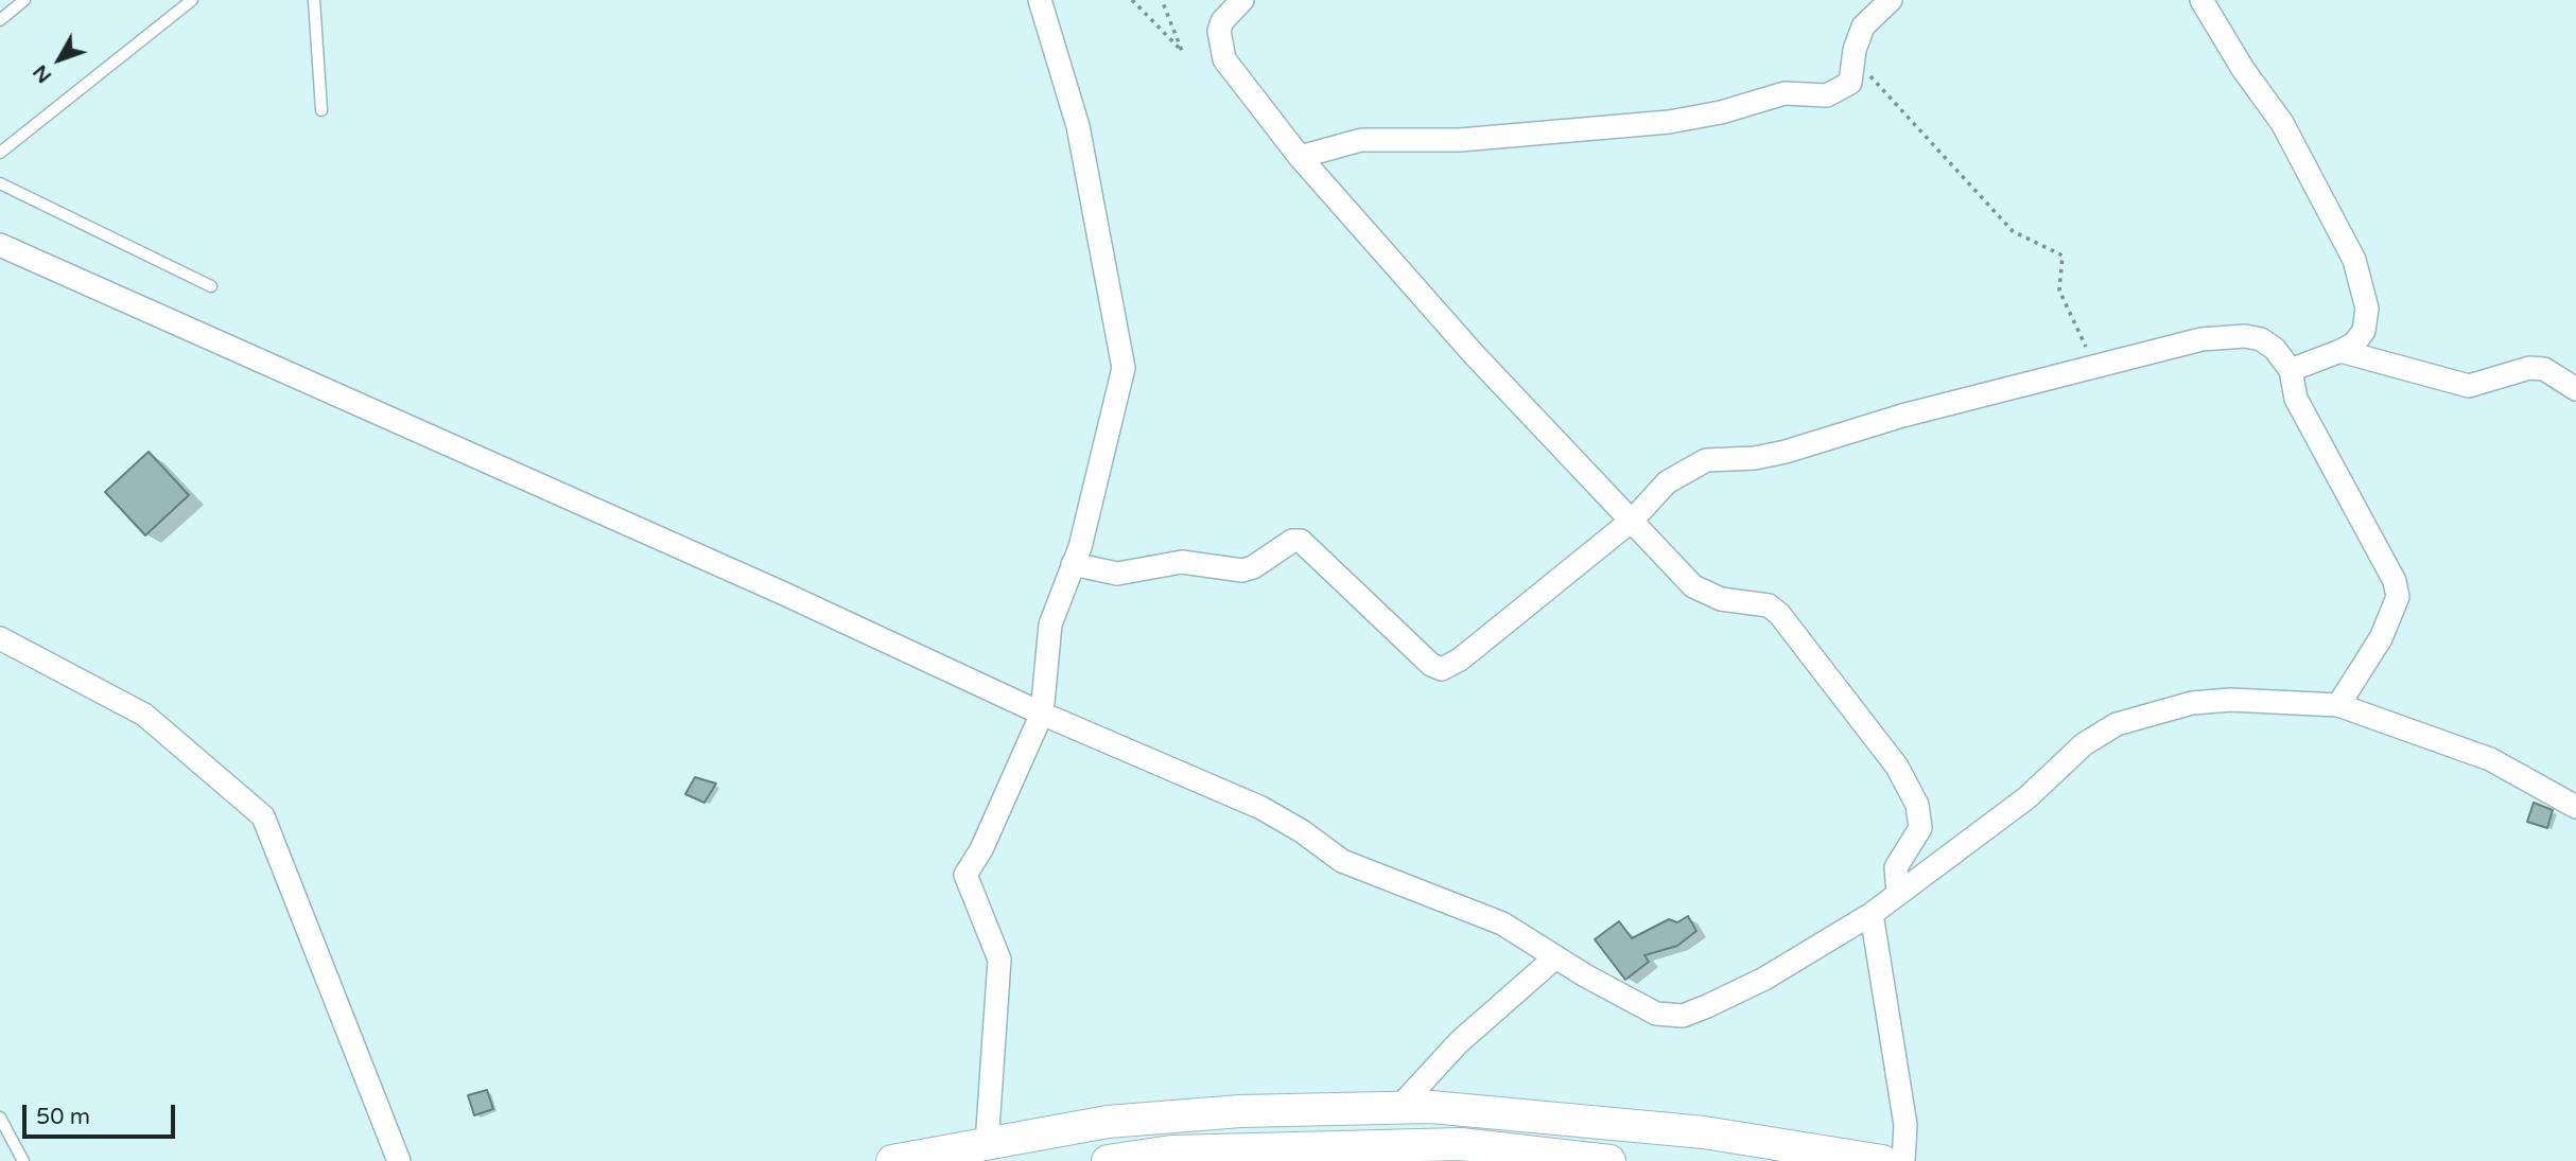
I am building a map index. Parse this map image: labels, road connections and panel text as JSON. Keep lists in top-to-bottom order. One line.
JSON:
{"scale_bar":"50 m","north":"bottom left"}
